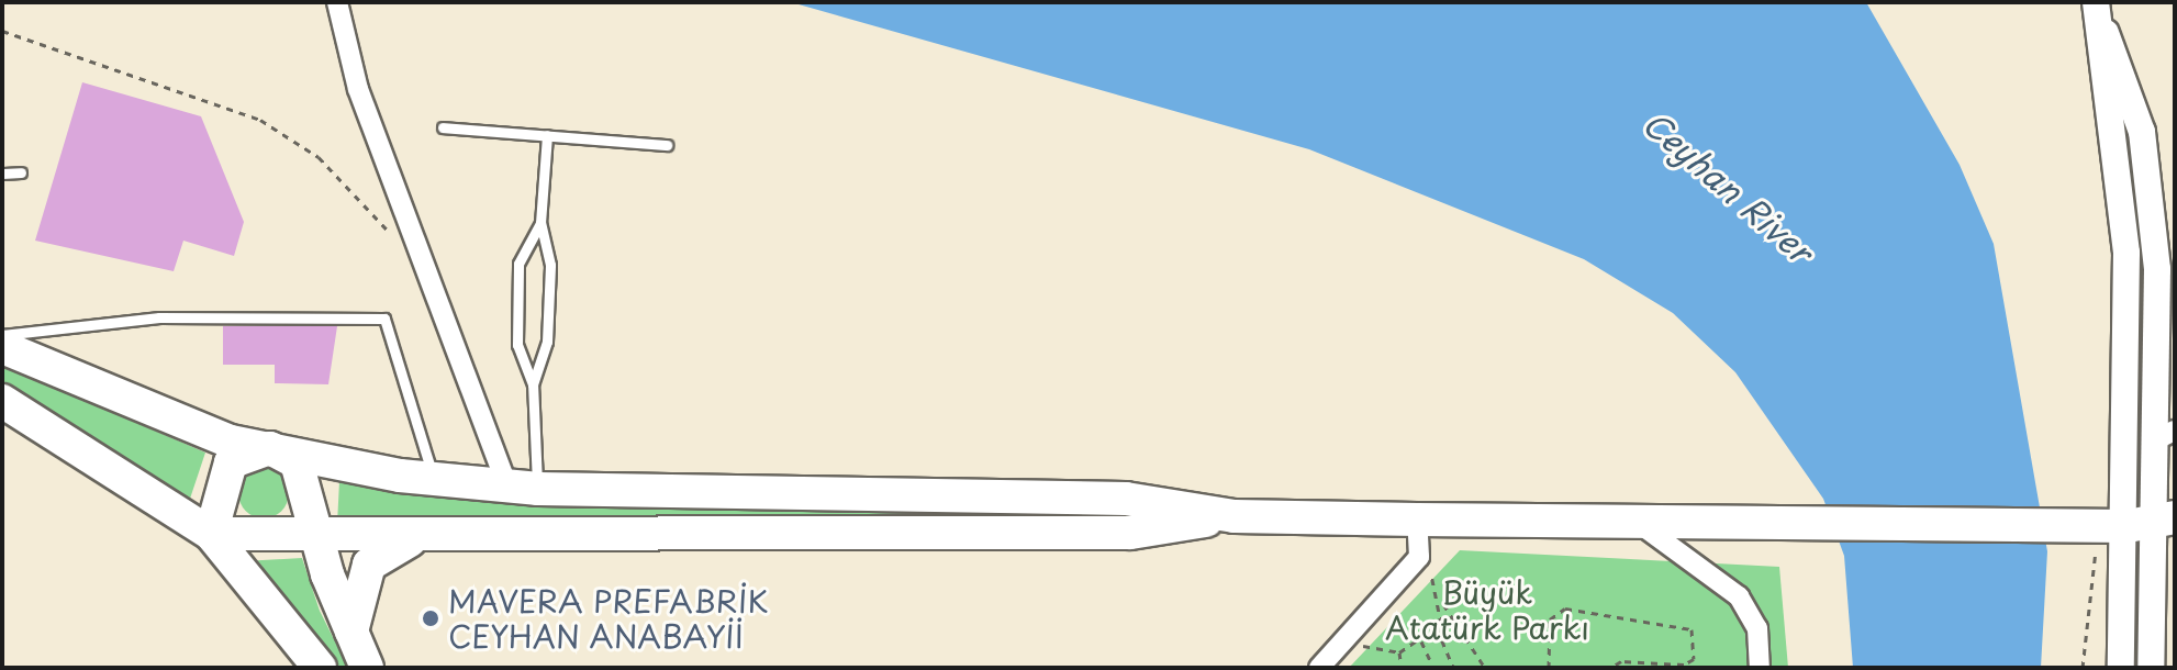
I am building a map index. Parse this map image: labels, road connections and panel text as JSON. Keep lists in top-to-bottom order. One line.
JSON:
{"water":["Ceyhan River"],"parks":["Büyük Atatürk Parkı"],"places":["MAVERA PREFABRİK CEYHAN ANABAYİİ"]}
